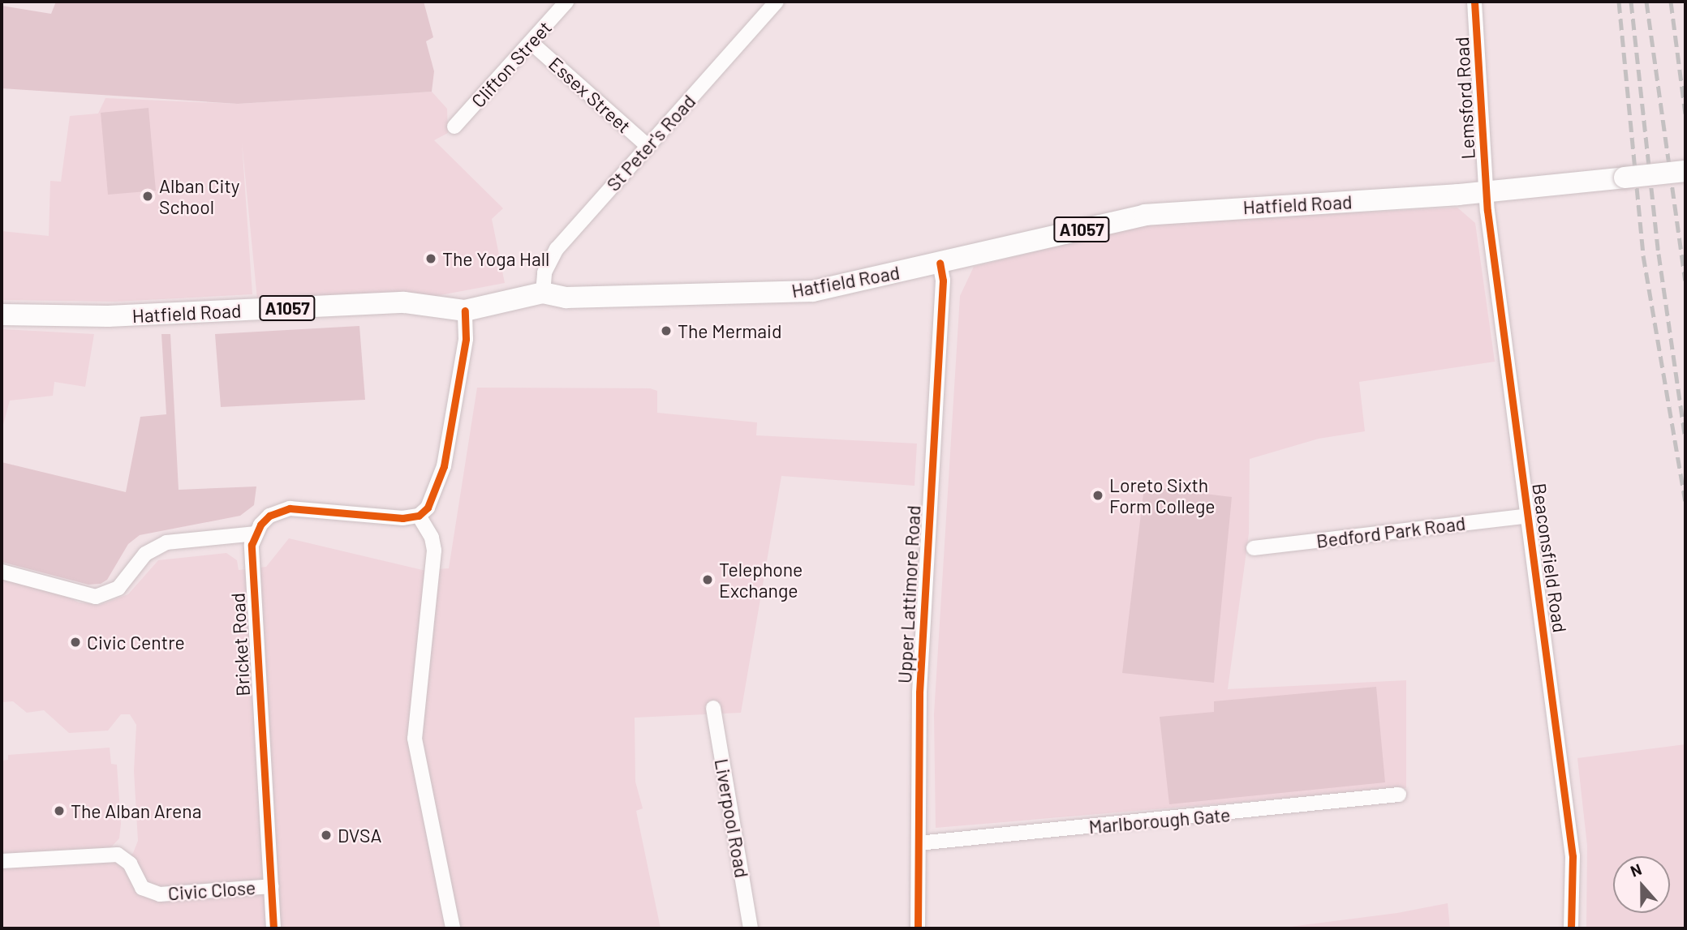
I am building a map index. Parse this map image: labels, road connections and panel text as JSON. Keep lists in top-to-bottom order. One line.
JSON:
{"streets":{"main road":["Hatfield Road","A1057"],"street":["Clifton Street","Essex Street","Lemsford Road","St Peter's Road","Bedford Park Road","Beaconsfield Road","Upper Lattimore Road","Bricket Road","Liverpool Road","Marlborough Gate","Civic Close"]},"crossings":[["Clifton Street","Essex Street"],["Essex Street","St Peter's Road"],["Lemsford Road","Hatfield Road"],["Lemsford Road","Beaconsfield Road"],["St Peter's Road","Hatfield Road"],["Hatfield Road","Beaconsfield Road"],["Hatfield Road","Upper Lattimore Road"],["Bedford Park Road","Beaconsfield Road"],["Upper Lattimore Road","Marlborough Gate"],["Bricket Road","Civic Close"]],"places":["Alban City School","The Yoga Hall","The Mermaid","Loreto Sixth Form College","Telephone Exchange","Civic Centre","The Alban Arena","DVSA"],"north":"top"}
